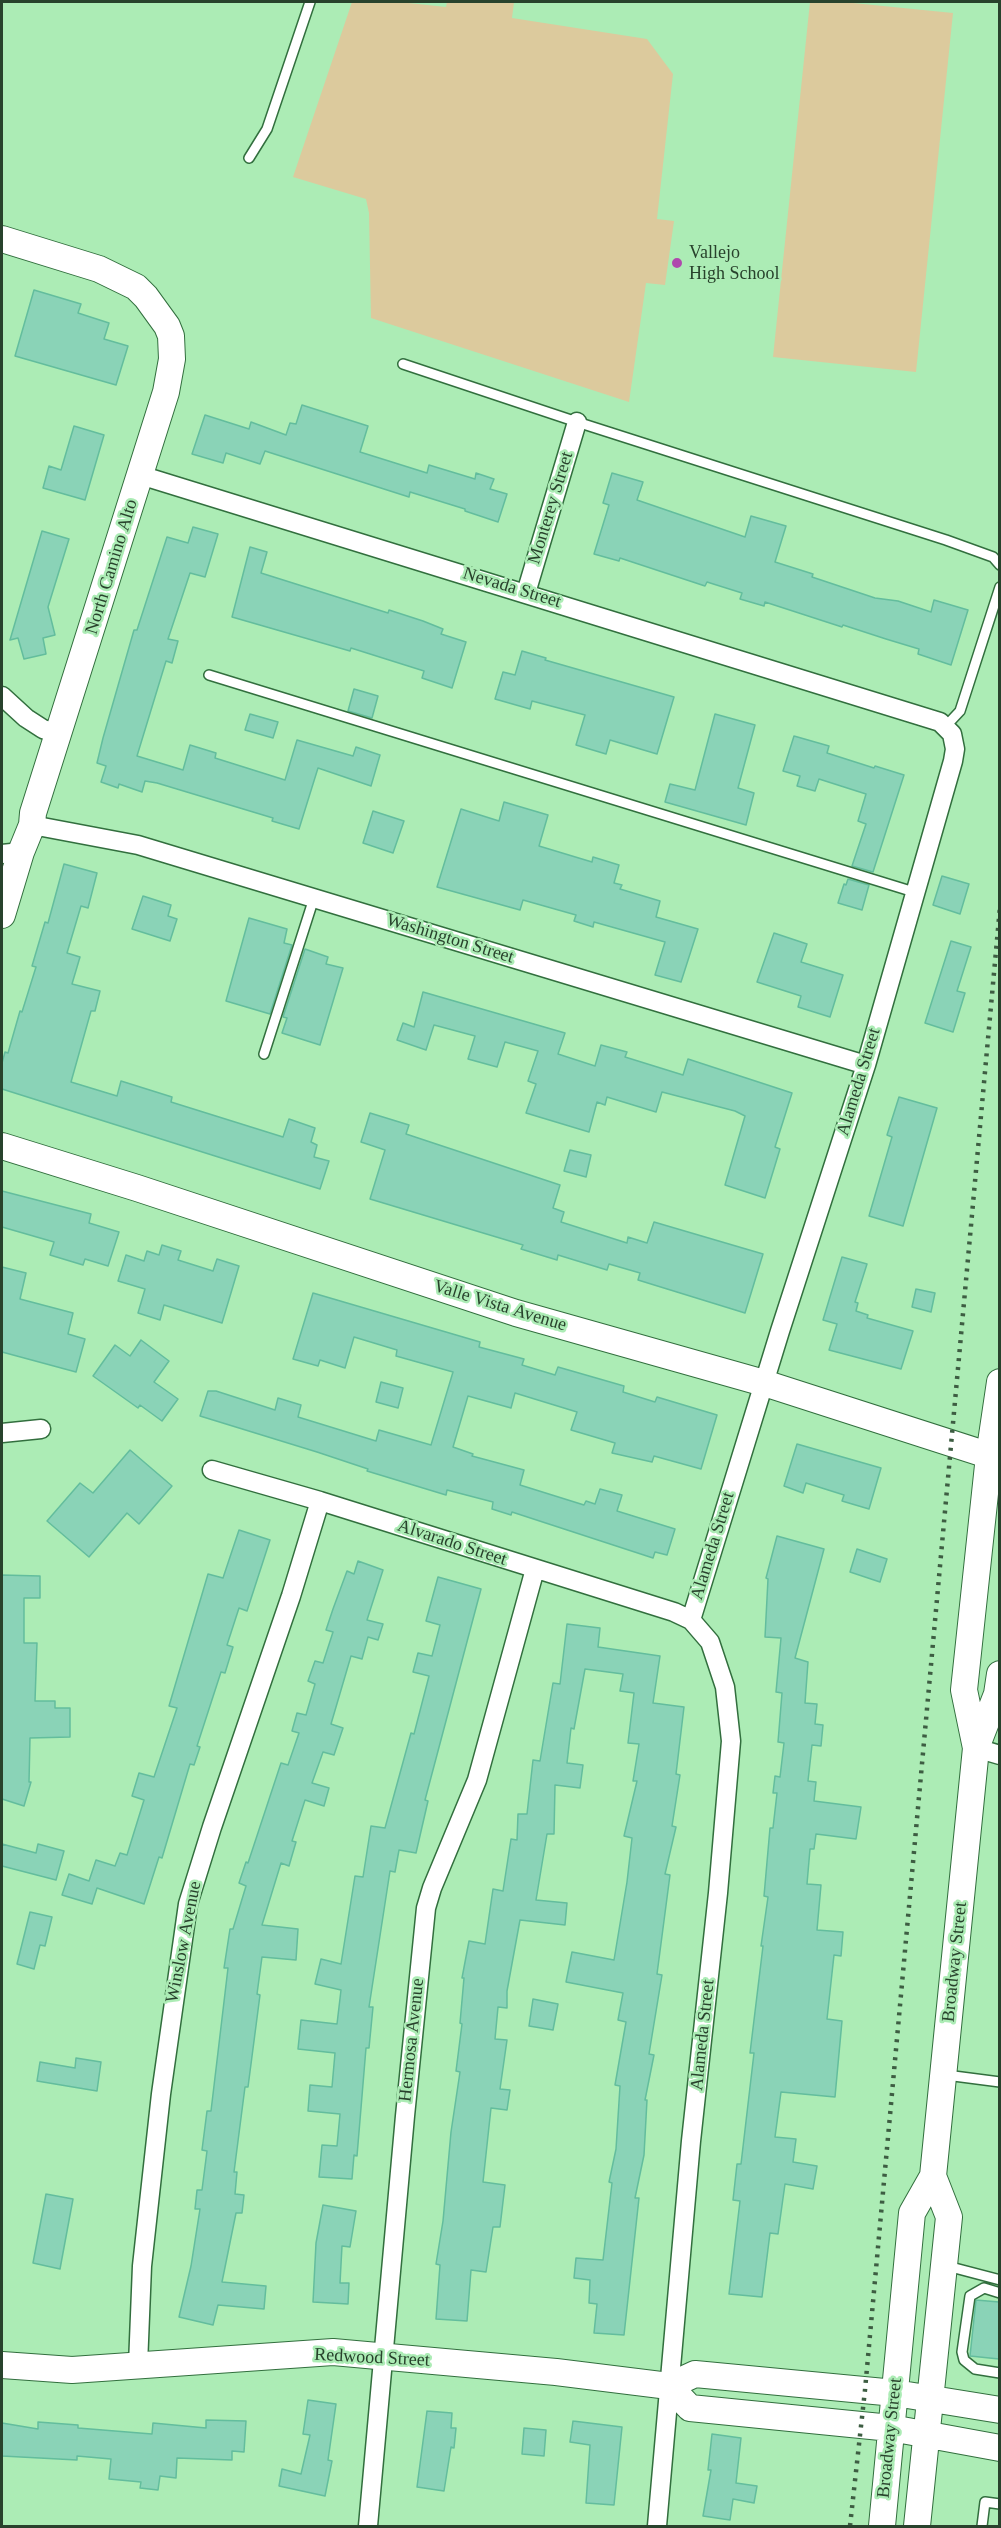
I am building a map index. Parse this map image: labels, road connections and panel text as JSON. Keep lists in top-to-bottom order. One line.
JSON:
{"streets":{"main road":["North Camino Alto","Valle Vista Avenue","Broadway Street","Redwood Street"],"street":["Monterey Street","Nevada Street","Washington Street","Alameda Street","Alvarado Street","Winslow Avenue","Hermosa Avenue"]},"crossings":[["Monterey Street","Nevada Street"],["North Camino Alto","Nevada Street"],["North Camino Alto","Washington Street"],["Nevada Street","Alameda Street"],["Washington Street","Alameda Street"],["Alameda Street","Valle Vista Avenue"],["Alameda Street","Alvarado Street"],["Alameda Street","Redwood Street"],["Valle Vista Avenue","Broadway Street"],["Alvarado Street","Winslow Avenue"],["Alvarado Street","Hermosa Avenue"],["Winslow Avenue","Redwood Street"],["Hermosa Avenue","Redwood Street"]],"places":["Vallejo High School"]}
